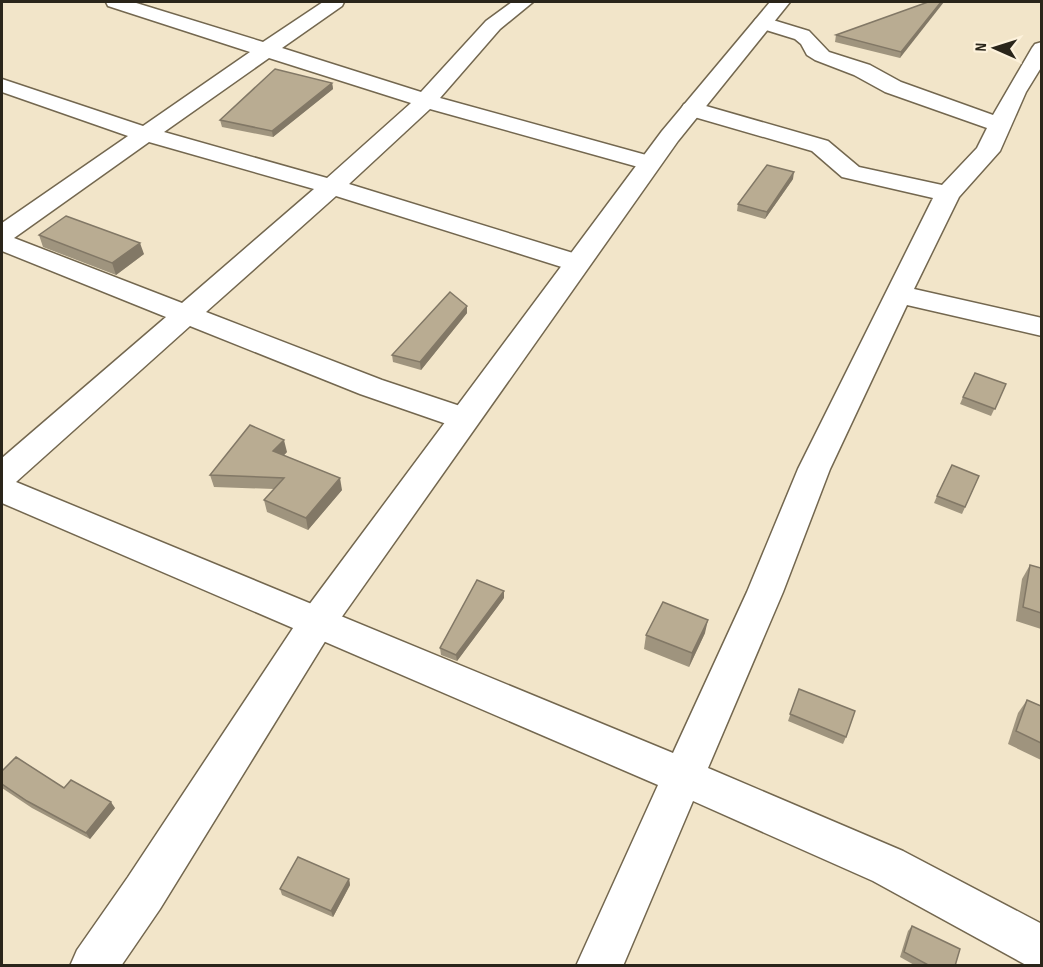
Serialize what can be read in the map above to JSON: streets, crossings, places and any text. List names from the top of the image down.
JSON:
{
  "north": "left"
}
